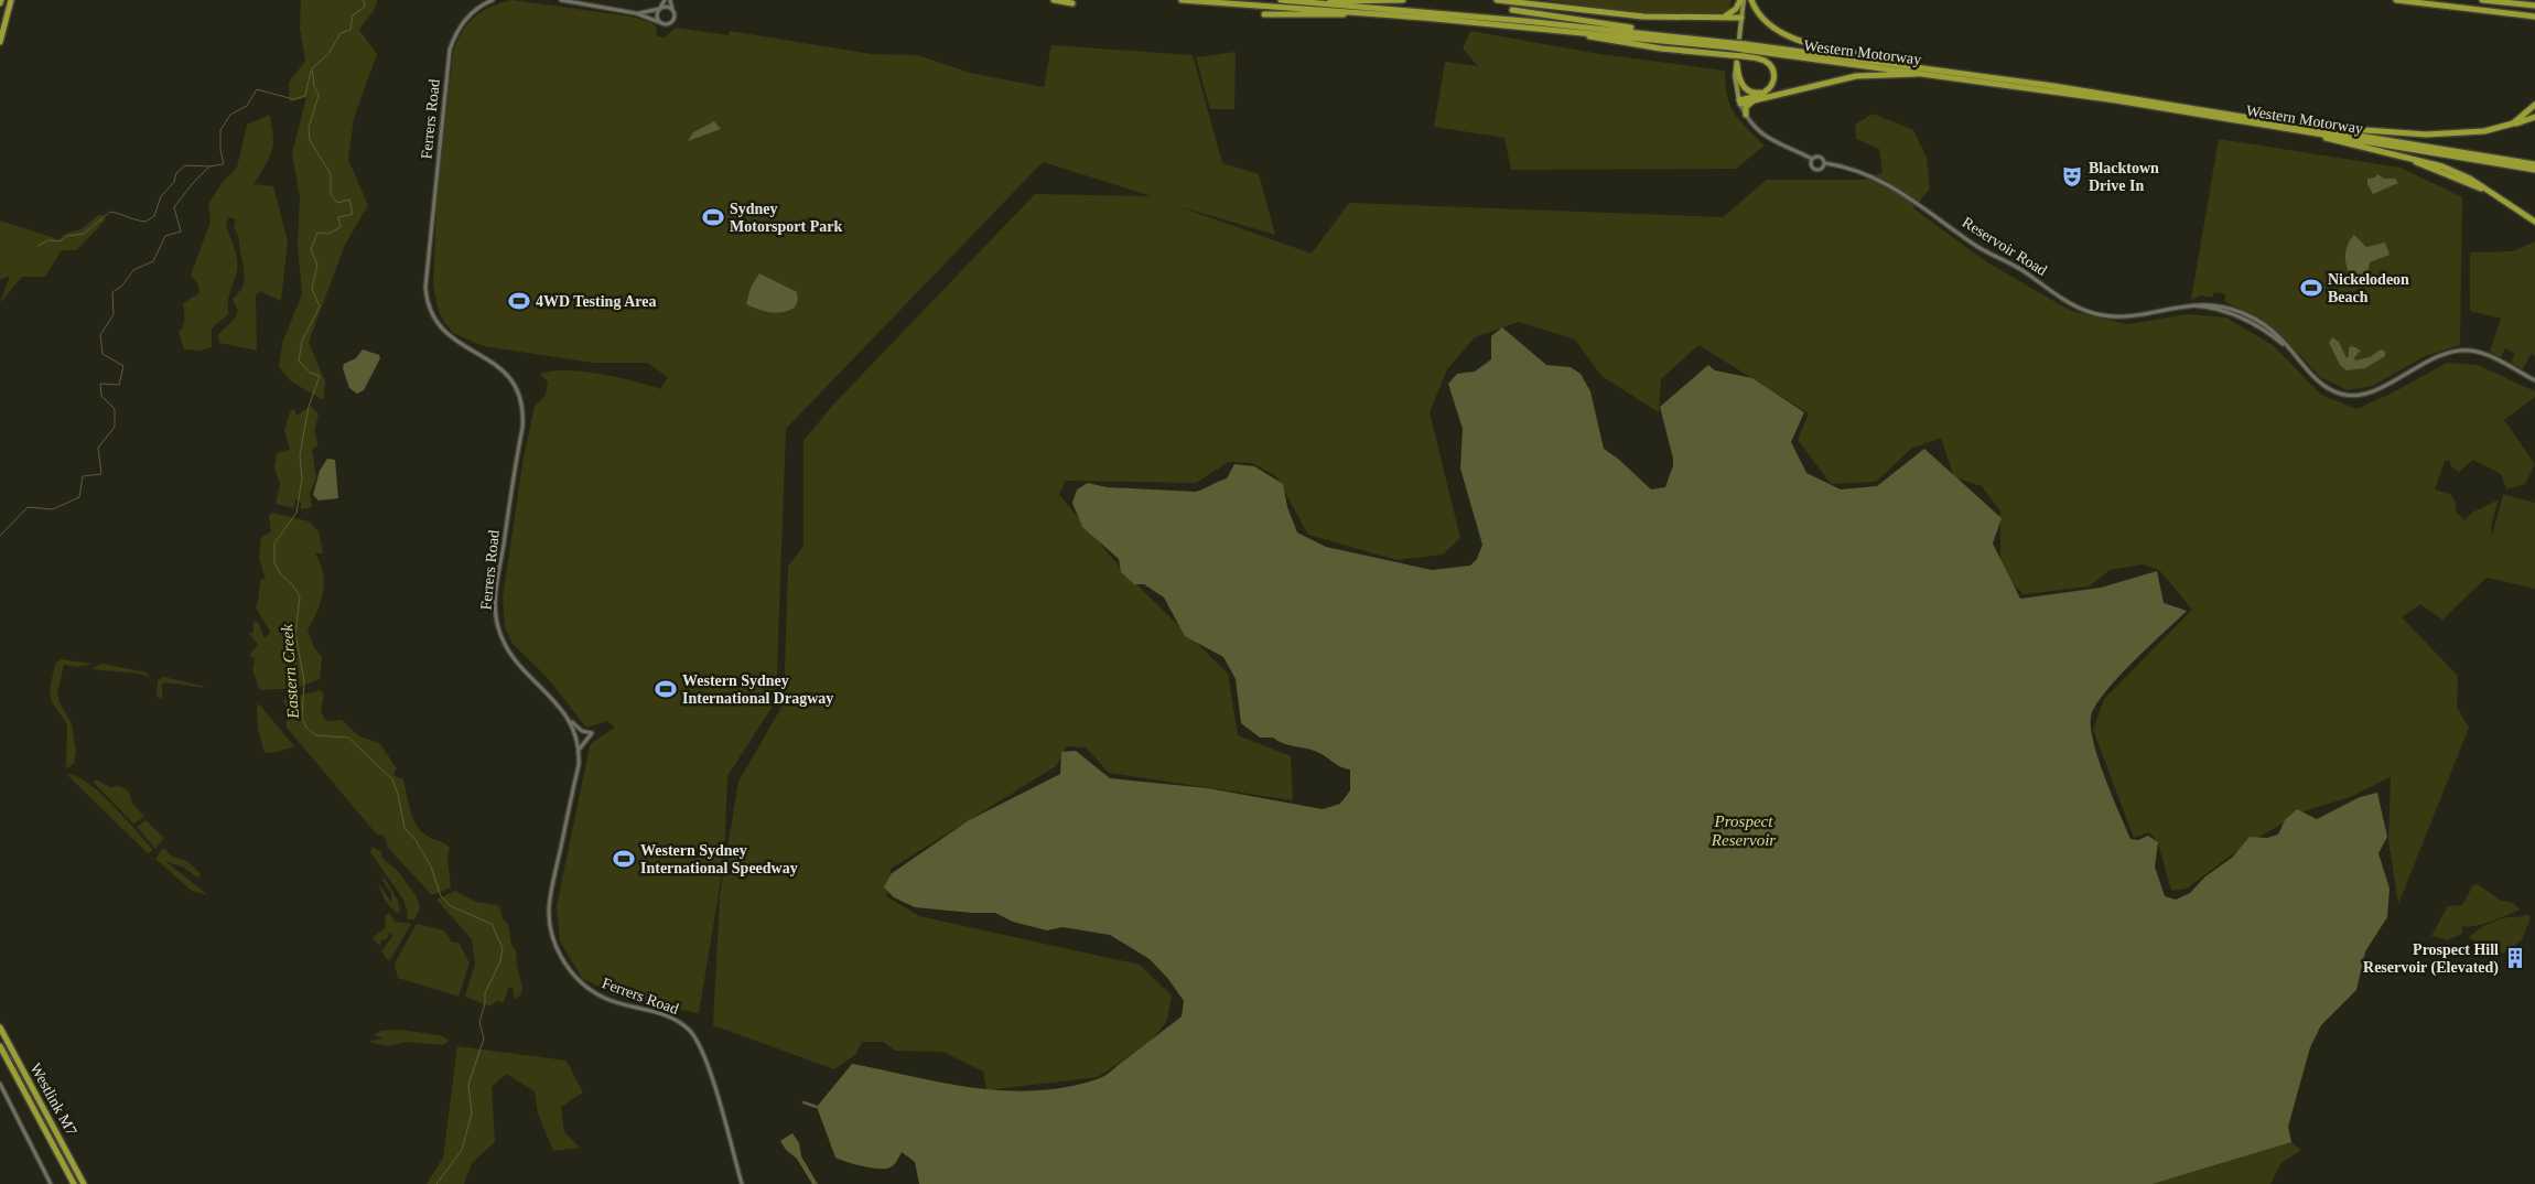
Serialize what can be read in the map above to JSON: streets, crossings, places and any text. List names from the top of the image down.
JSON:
{
  "streets": {
    "highway": ["Western Motorway", "Westlink M7"],
    "street": ["Ferrers Road", "Reservoir Road"]
  },
  "water": ["Eastern Creek", "Prospect Reservoir"],
  "places": {
    "theatre": ["Blacktown Drive In"],
    "sports": [
      "Sydney Motorsport Park",
      "Nickelodeon Beach",
      "4WD Testing Area",
      "Western Sydney International Dragway",
      "Western Sydney International Speedway"
    ],
    "building": ["Prospect Hill Reservoir (Elevated)"]
  }
}
